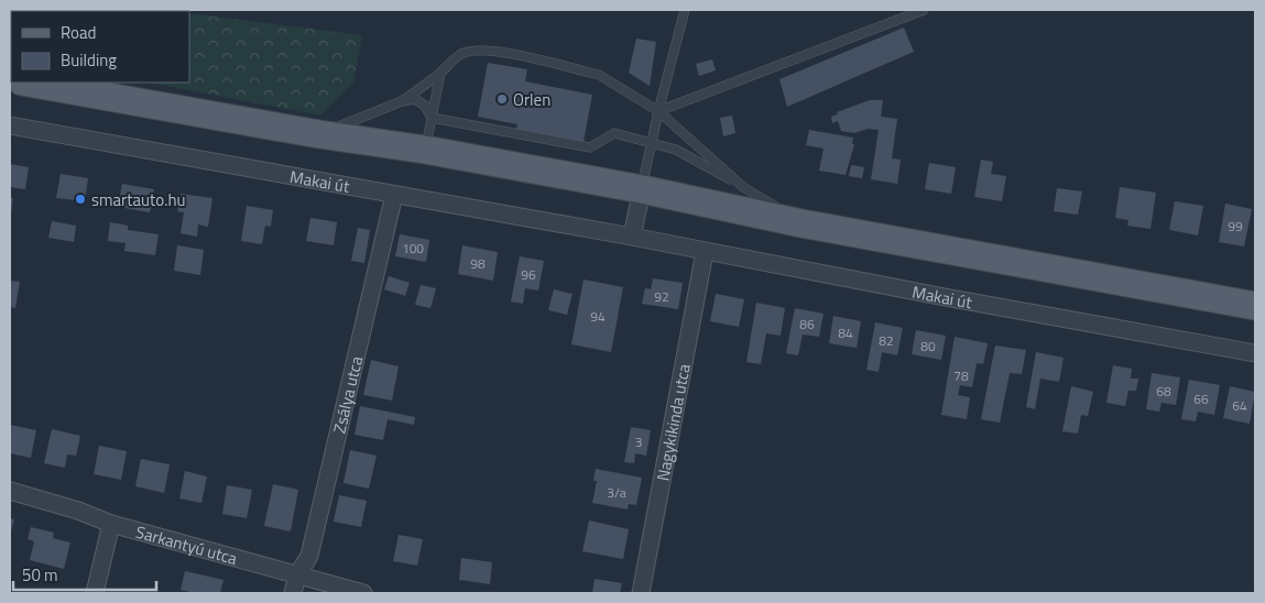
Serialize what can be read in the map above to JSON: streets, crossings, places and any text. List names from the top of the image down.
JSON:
{
  "streets": {
    "street": [
      "Makai út",
      "Zsálya utca",
      "Nagykikinda utca",
      "Sarkantyú utca"
    ]
  },
  "crossings": [
    ["Makai út", "Zsálya utca"],
    ["Makai út", "Nagykikinda utca"],
    ["Zsálya utca", "Sarkantyú utca"]
  ],
  "places": ["Orlen", "smartauto.hu"],
  "house_numbers": [
    "99",
    "100",
    "98",
    "96",
    "92",
    "94",
    "86",
    "84",
    "82",
    "80",
    "78",
    "68",
    "66",
    "64",
    "3",
    "3/a"
  ],
  "legend": ["Road", "Building"],
  "scale_bar": "50 m"
}
